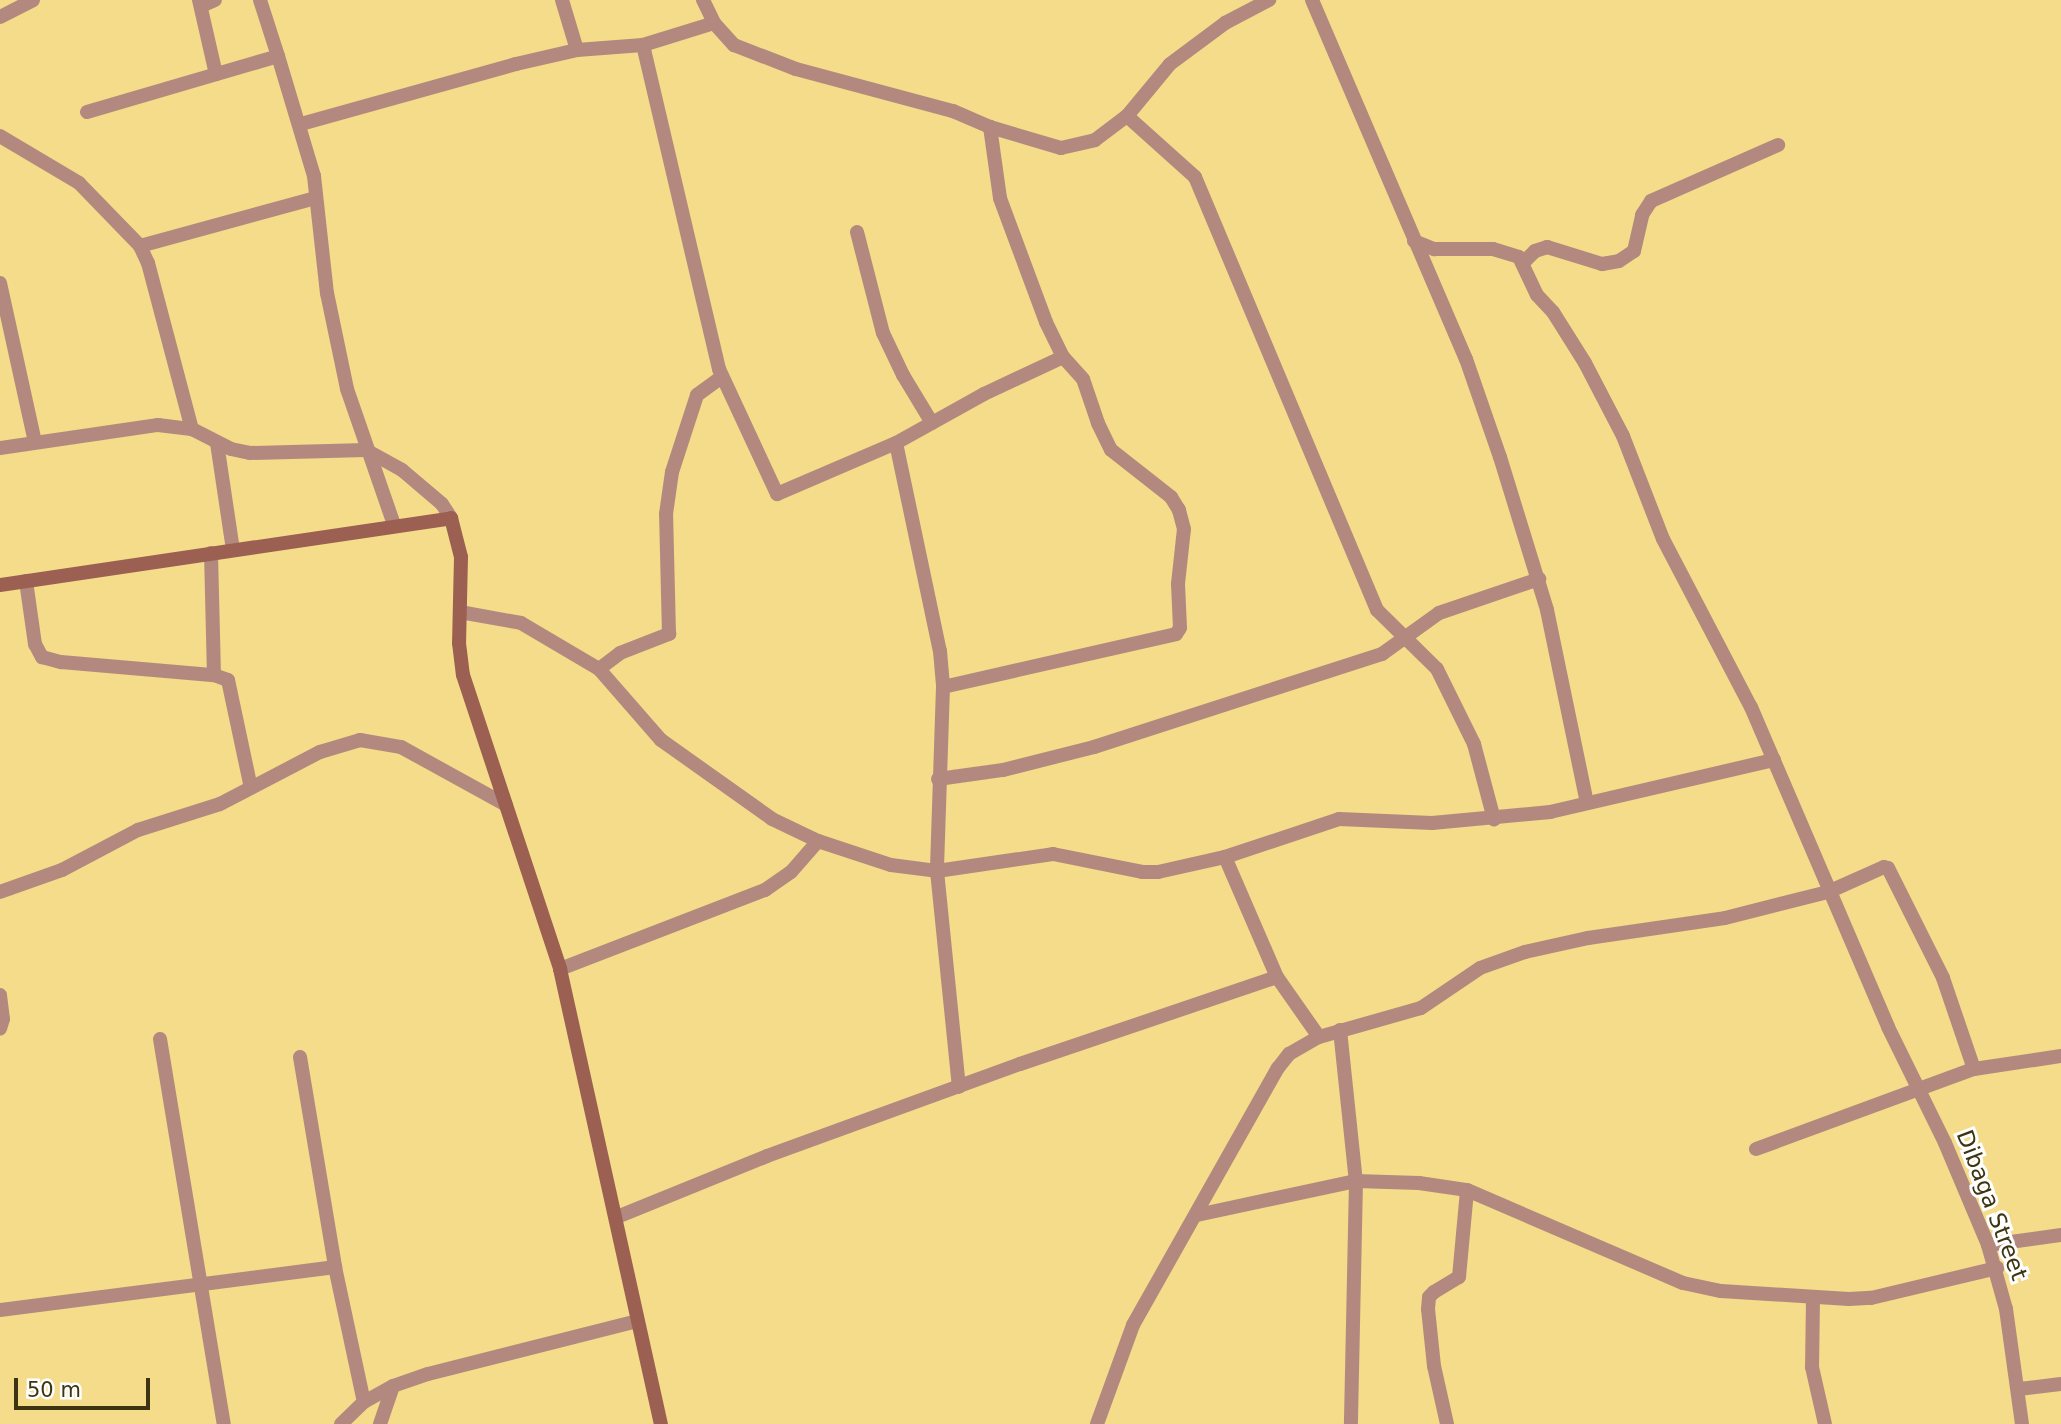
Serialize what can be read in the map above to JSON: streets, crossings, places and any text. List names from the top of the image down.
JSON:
{
  "streets": {
    "street": ["Dibaga Street"]
  },
  "scale_bar": "50 m"
}
